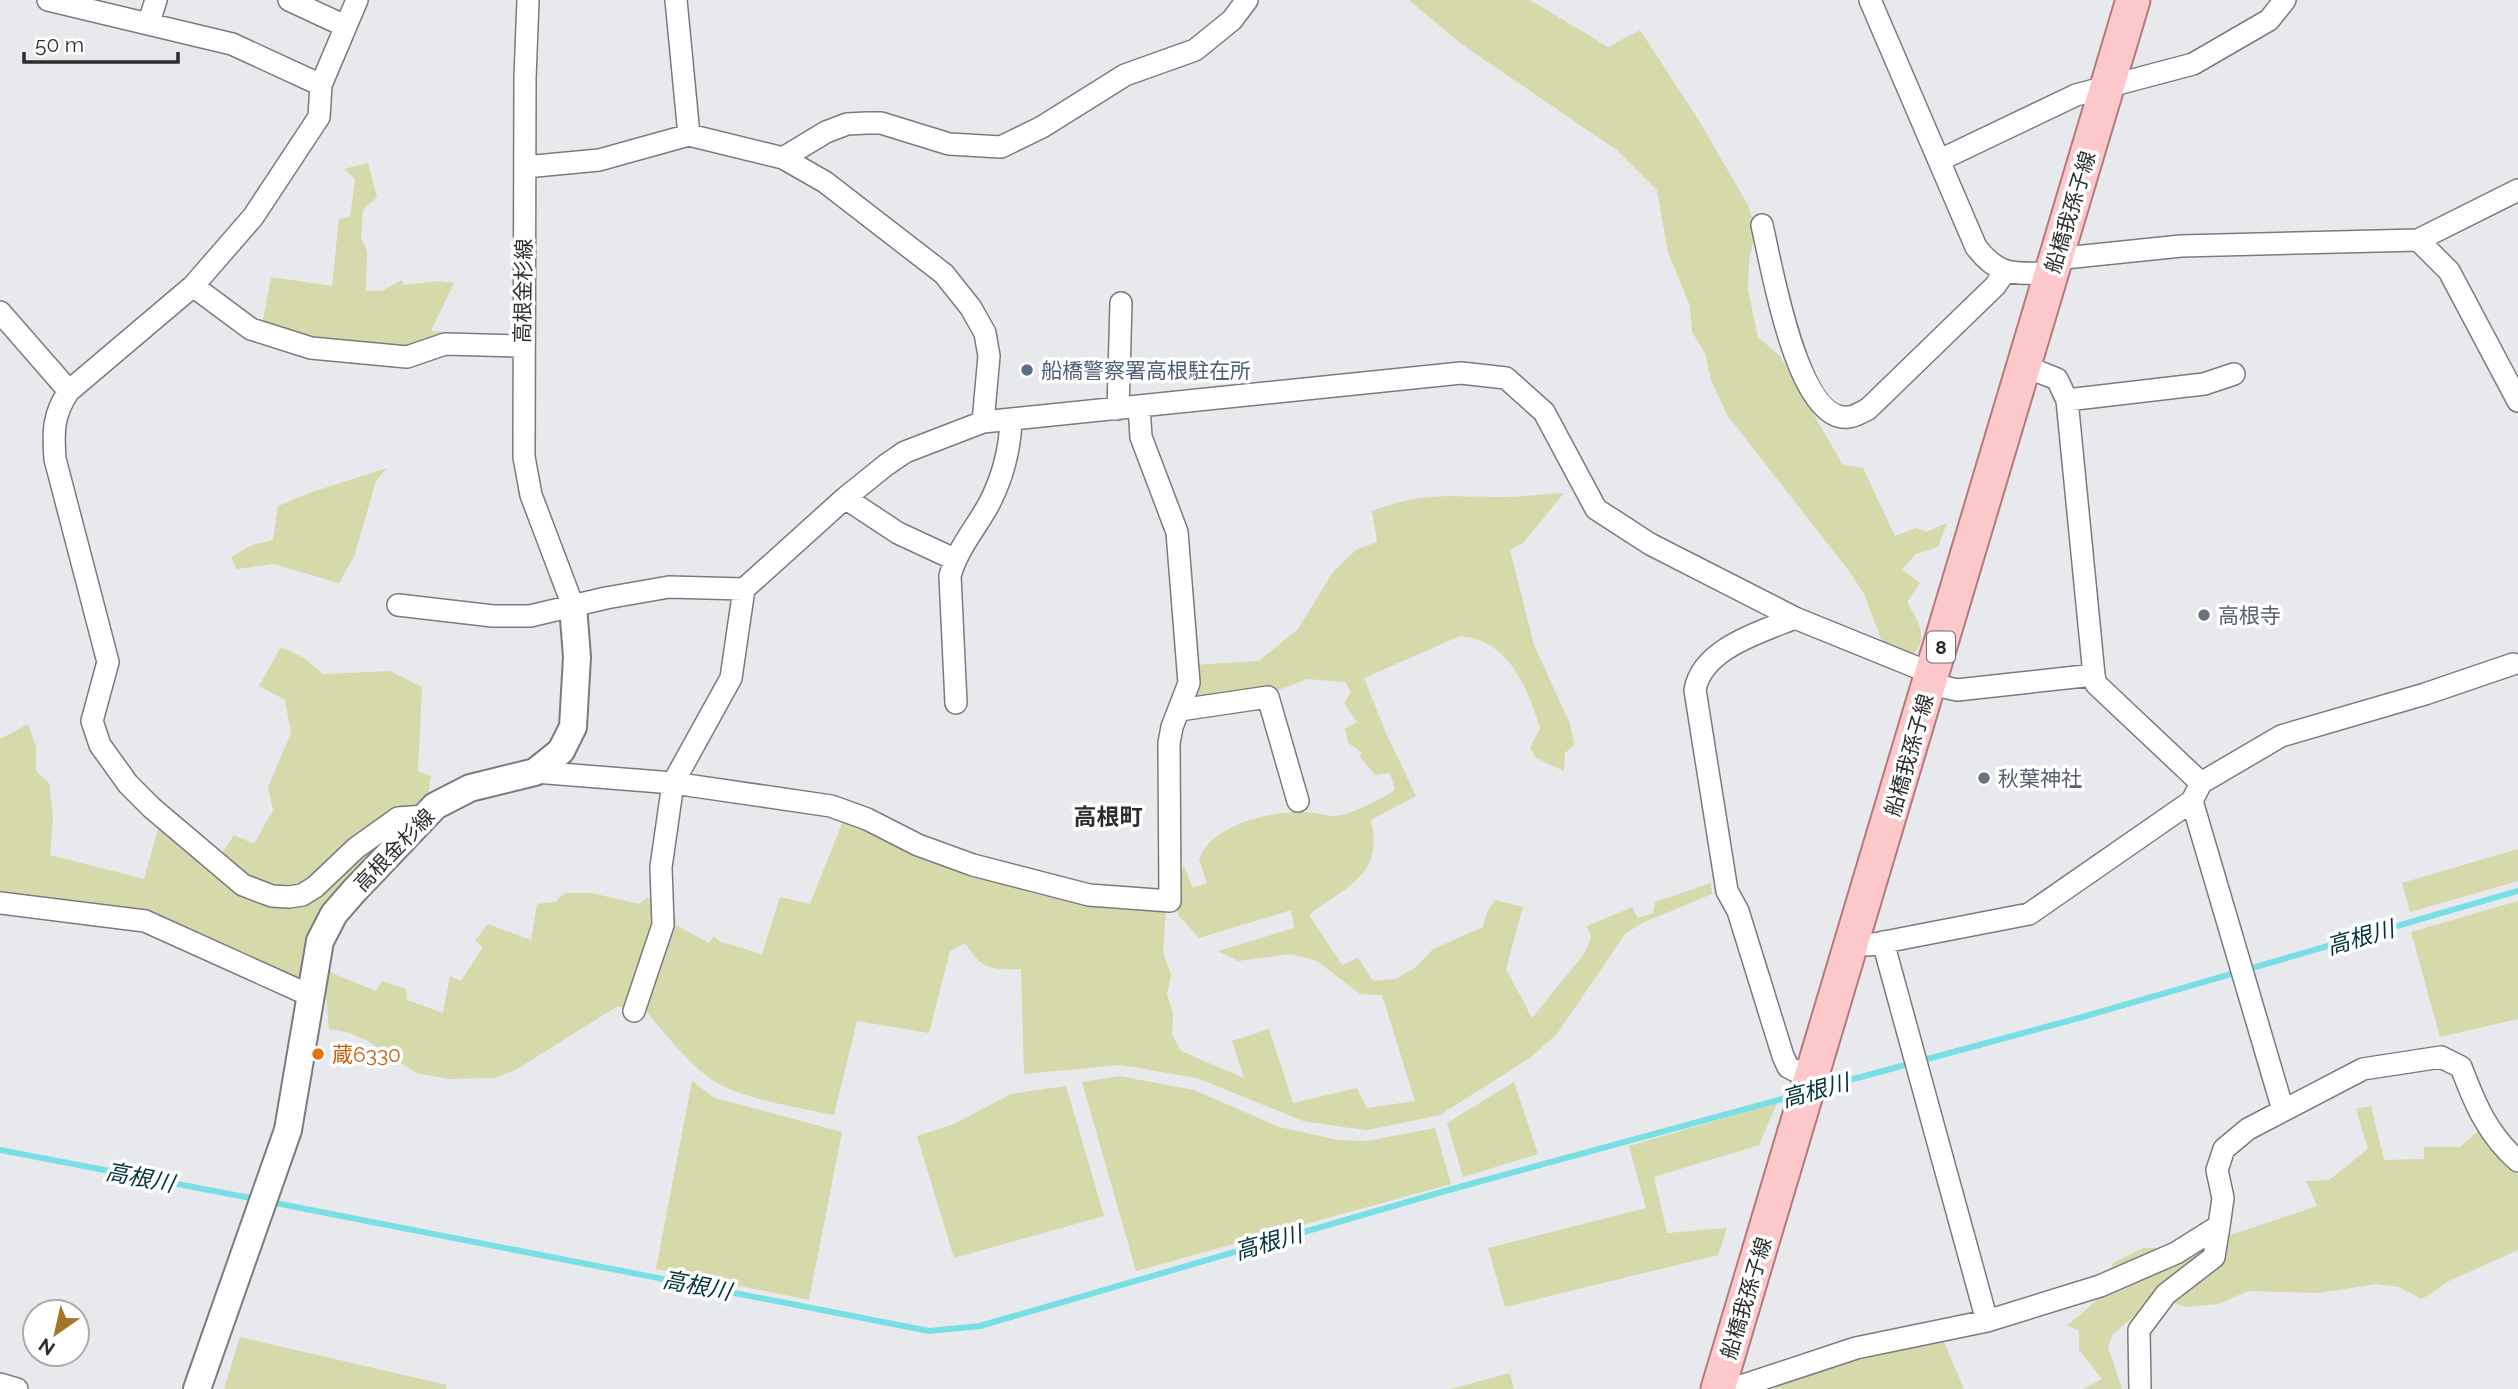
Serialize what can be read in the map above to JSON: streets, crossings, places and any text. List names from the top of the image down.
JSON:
{
  "streets": {
    "main road": ["船橋我孫子線", "8"],
    "street": ["高根金杉線"]
  },
  "districts": ["高根町"],
  "water": ["高根川"],
  "places": [
    "船橋警察署高根駐在所",
    "高根寺",
    "秋葉神社",
    "蔵6330"
  ],
  "scale_bar": "50 m",
  "north": "bottom left"
}
